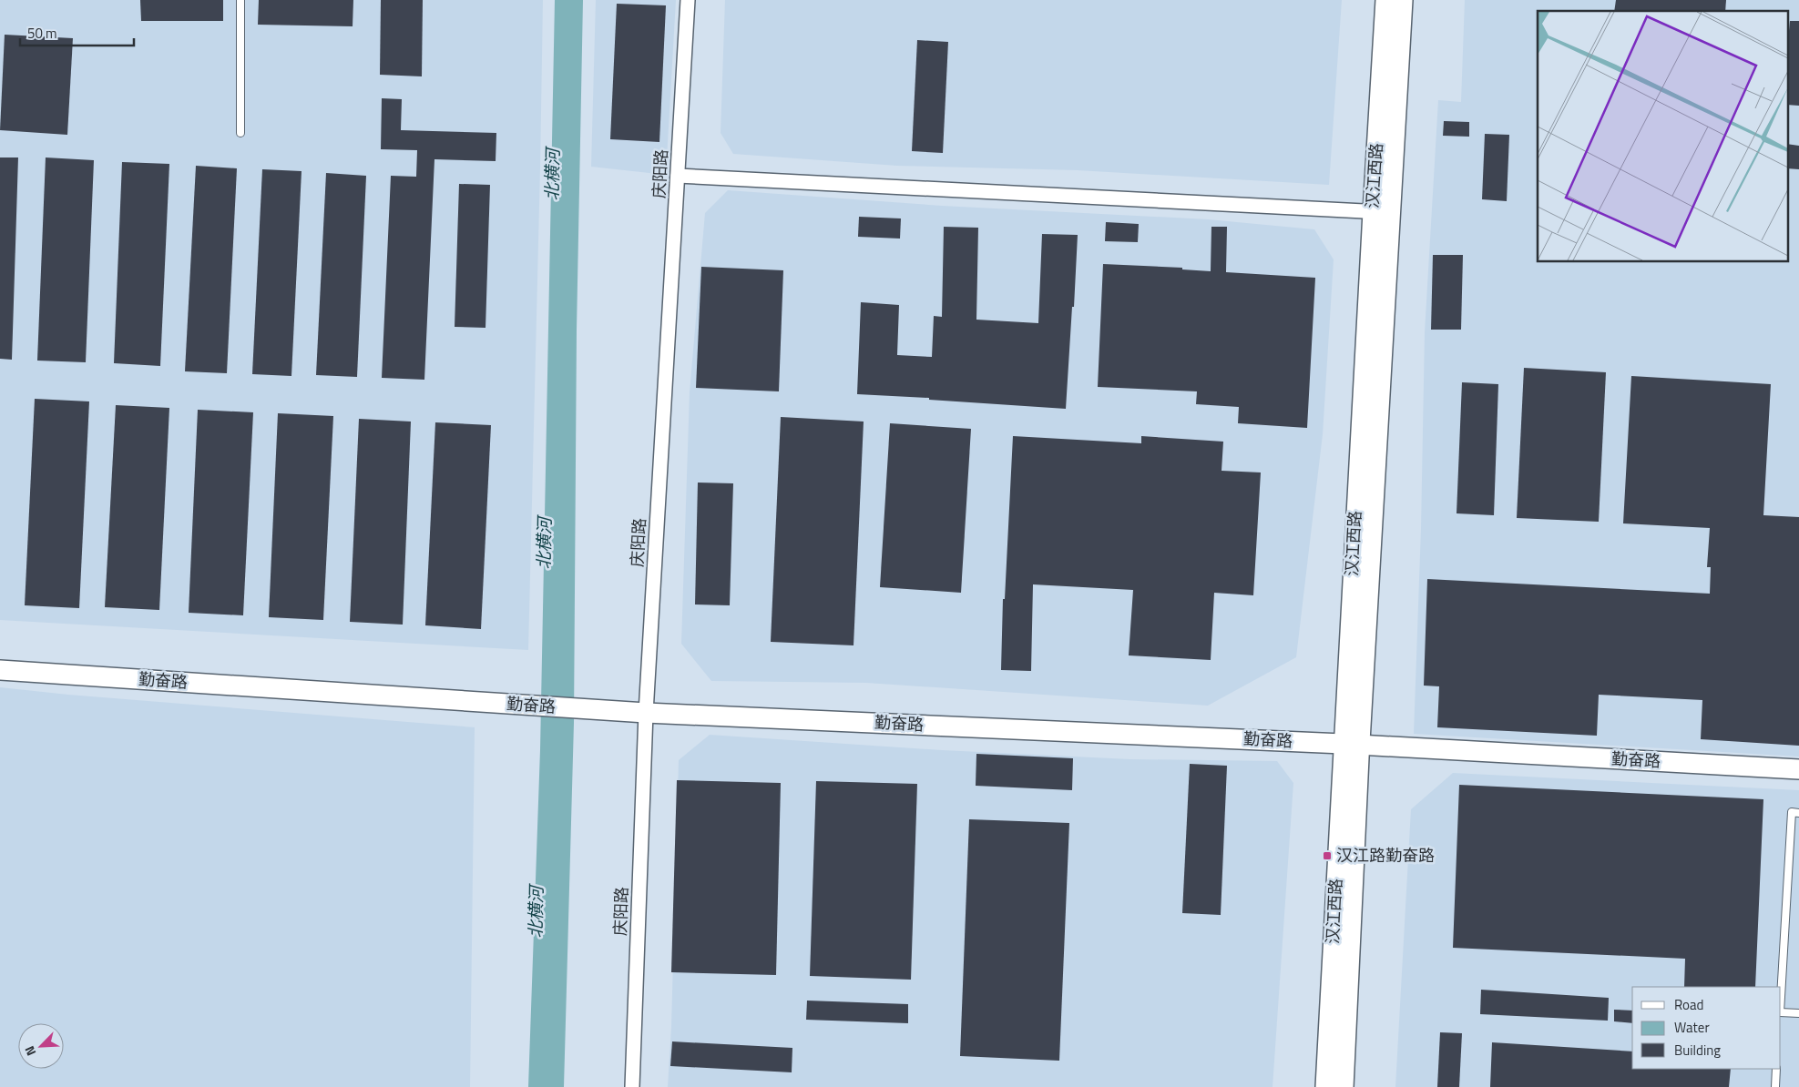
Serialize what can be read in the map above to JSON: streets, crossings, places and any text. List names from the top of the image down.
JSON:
{
  "streets": {
    "street": ["庆阳路", "汉江西路", "勤奋路"]
  },
  "crossings": [
    ["庆阳路", "勤奋路"],
    ["汉江西路", "勤奋路"]
  ],
  "water": ["北横河"],
  "places": {
    "transit": ["汉江路勤奋路"]
  },
  "legend": ["Road", "Water", "Building"],
  "scale_bar": "50 m",
  "north": "bottom left"
}
